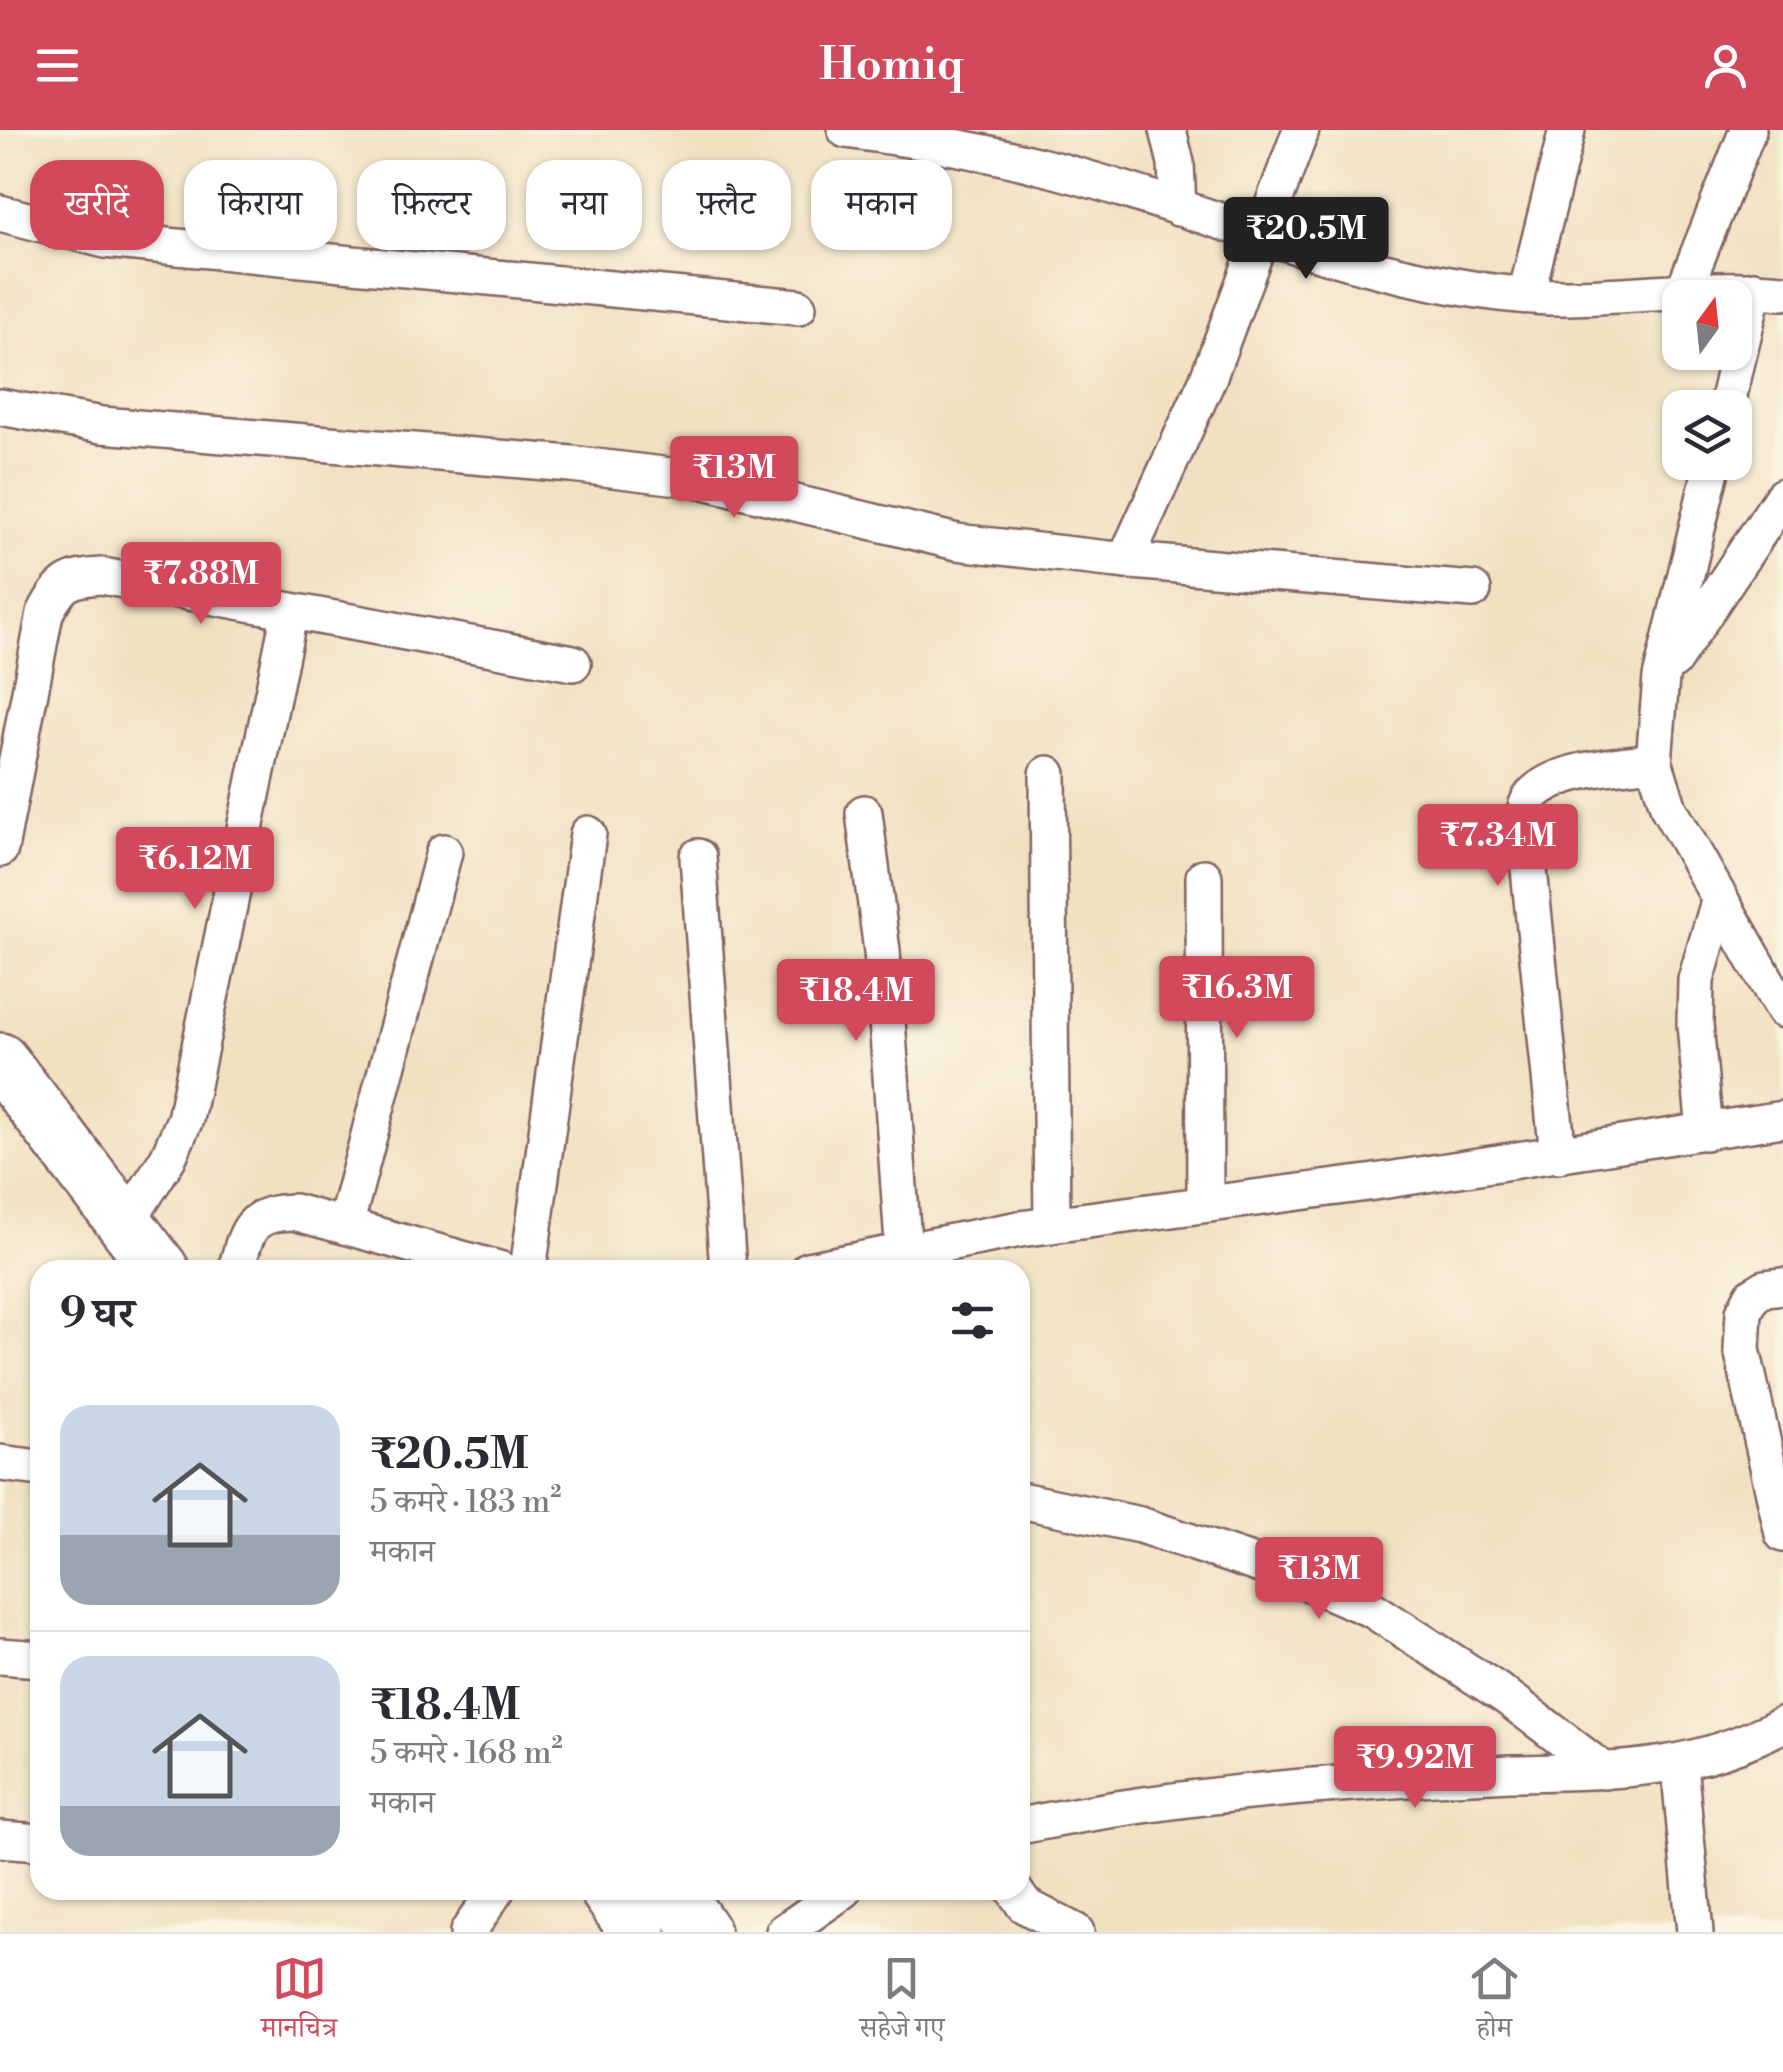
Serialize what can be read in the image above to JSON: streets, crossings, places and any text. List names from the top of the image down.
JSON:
{
  "north": "top",
  "page": {
    "header": "Homiq",
    "chip": [
      "खरीदें",
      "किराया",
      "फ़िल्टर",
      "नया",
      "फ़्लैट",
      "मकान"
    ],
    "price": [
      "₹20.5M",
      "₹13M",
      "₹7.88M",
      "₹7.34M",
      "₹6.12M",
      "₹16.3M",
      "₹18.4M",
      "₹13M",
      "₹9.92M"
    ],
    "heading": "9 घर",
    "list": [
      {
        "name": "₹20.5M",
        "note": "5 कमरे · 183 m² · मकान"
      },
      {
        "name": "₹18.4M",
        "note": "5 कमरे · 168 m² · मकान"
      }
    ],
    "tabs": ["मानचित्र", "सहेजे गए", "होम"]
  }
}
